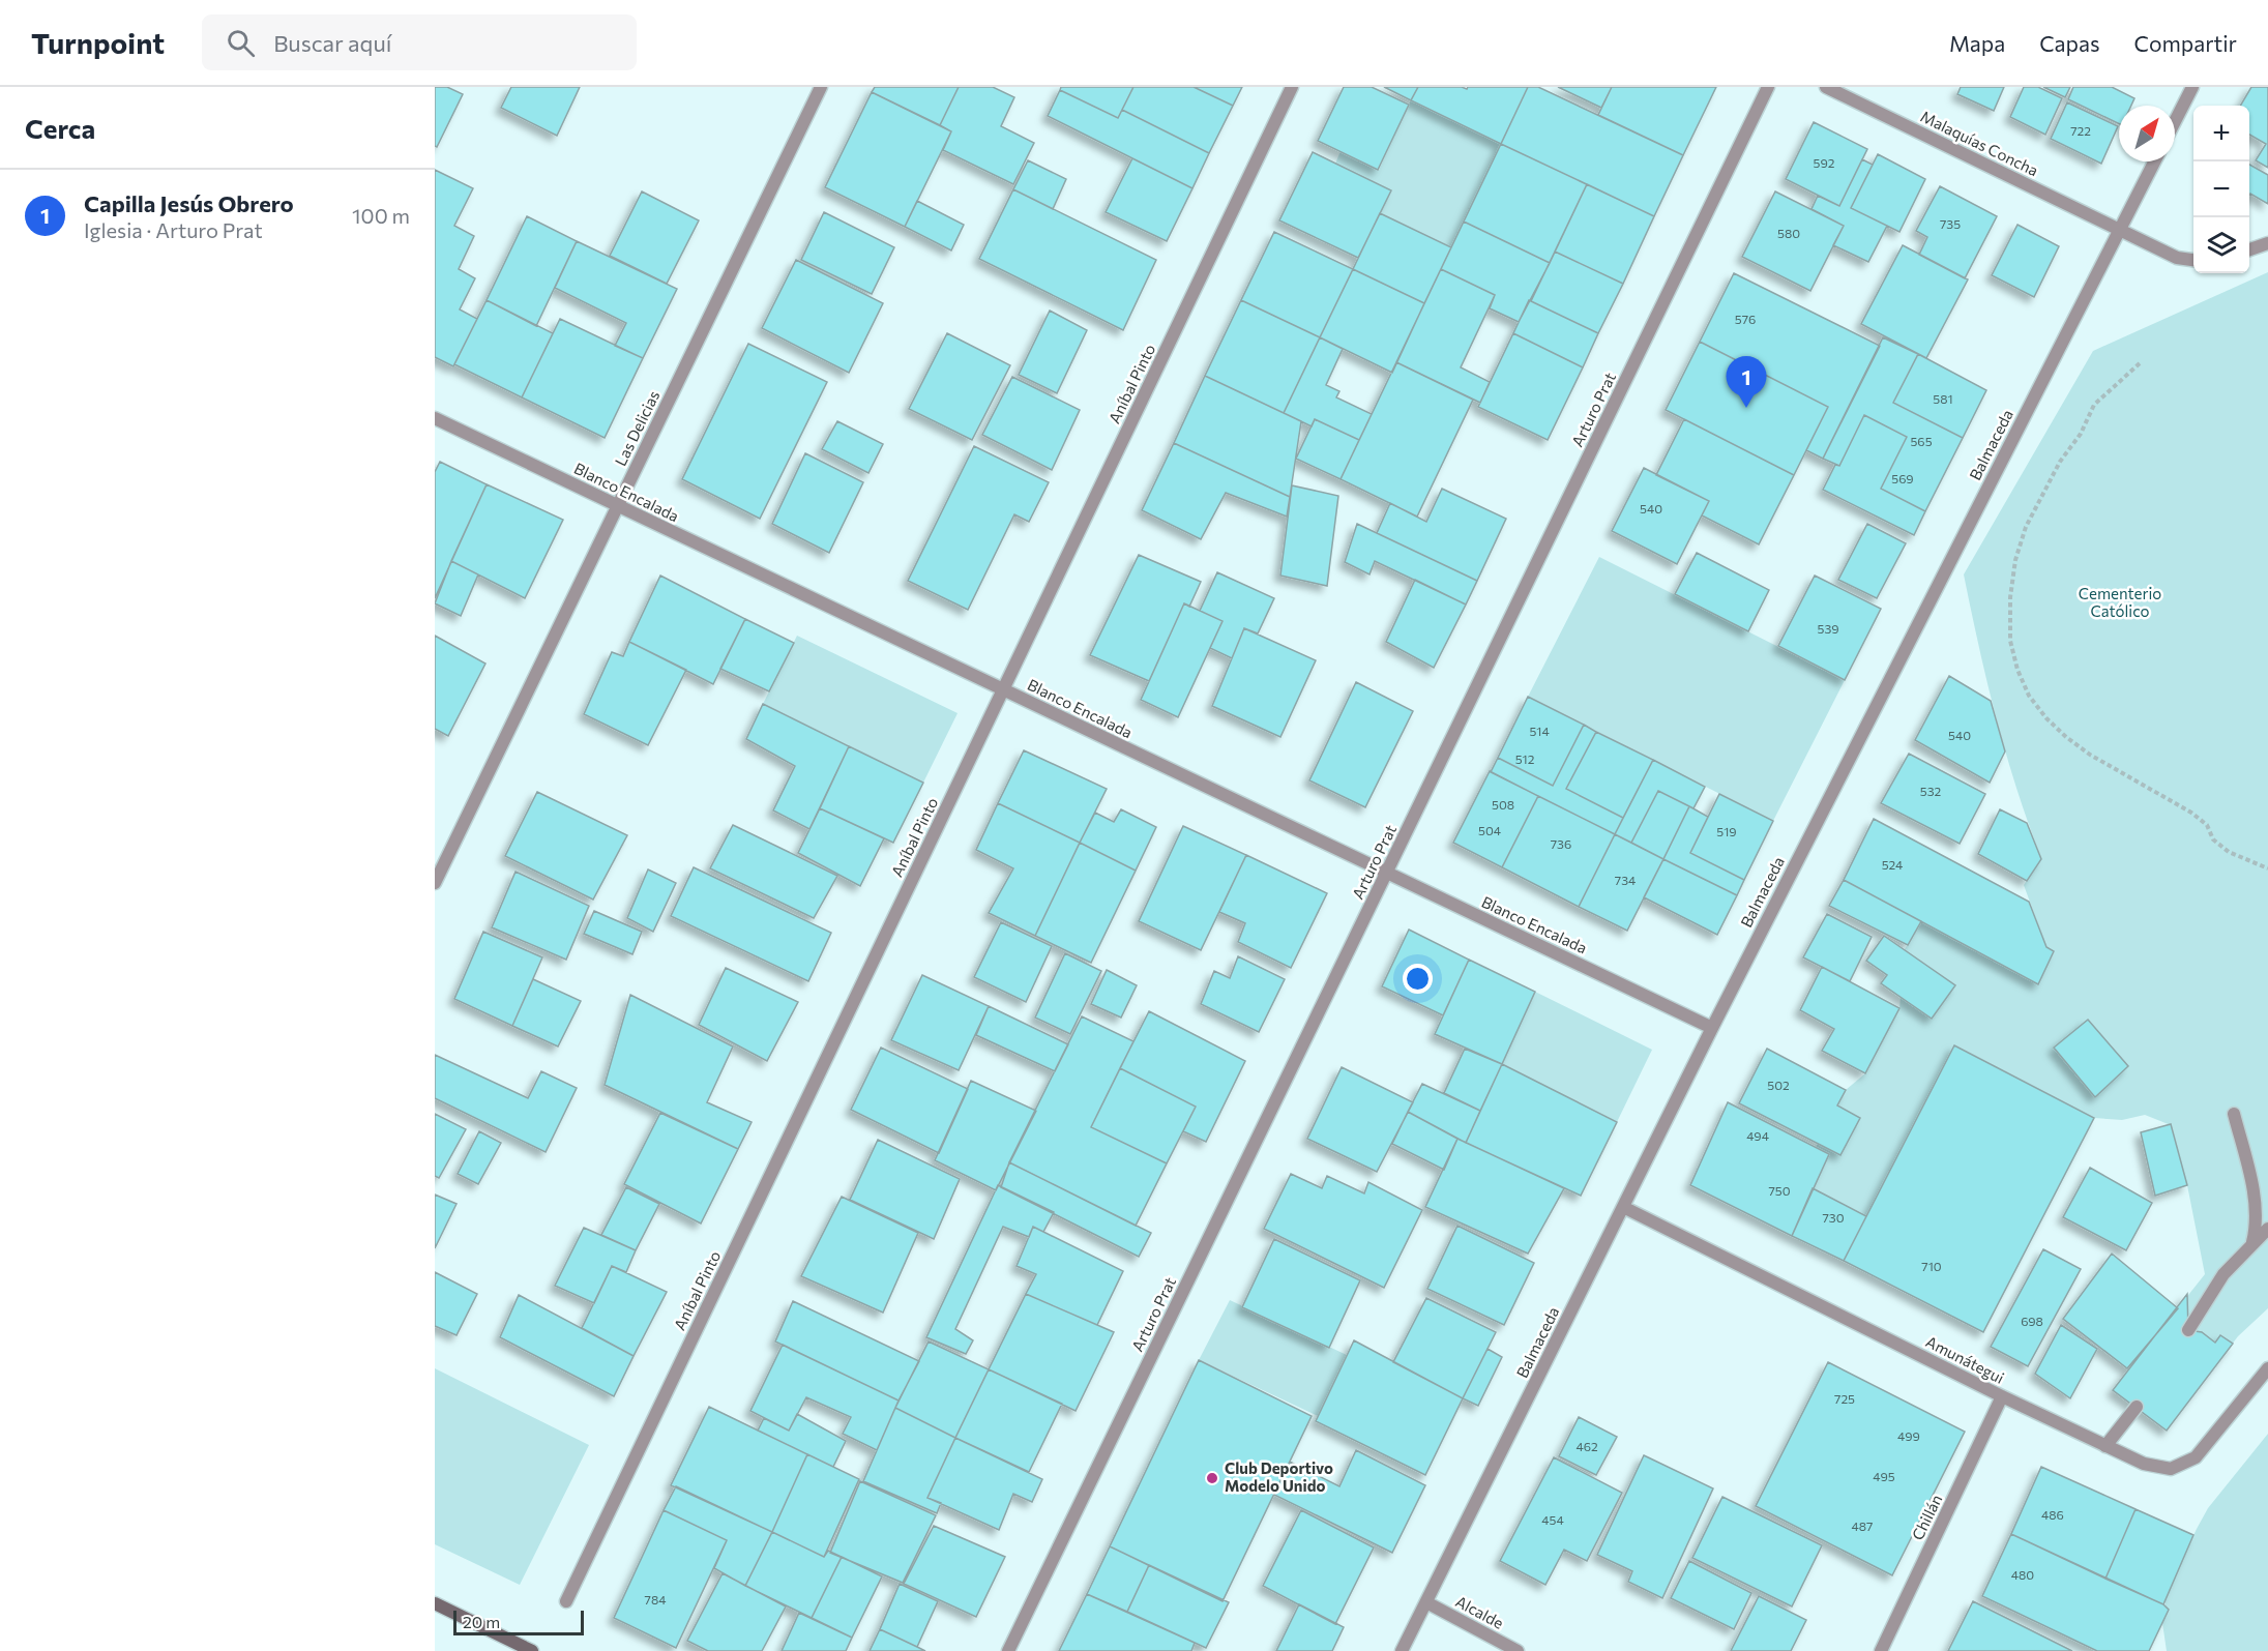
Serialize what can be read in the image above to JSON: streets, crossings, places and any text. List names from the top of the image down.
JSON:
{
  "streets": {
    "street": [
      "Malaquías Concha",
      "Aníbal Pinto",
      "Arturo Prat",
      "Las Delicias",
      "Balmaceda",
      "Blanco Encalada",
      "Amunátegui",
      "Chillán",
      "Alcalde"
    ]
  },
  "crossings": [
    ["Malaquías Concha", "Balmaceda"],
    ["Aníbal Pinto", "Blanco Encalada"],
    ["Arturo Prat", "Blanco Encalada"],
    ["Las Delicias", "Blanco Encalada"],
    ["Balmaceda", "Blanco Encalada"],
    ["Balmaceda", "Amunátegui"],
    ["Balmaceda", "Alcalde"],
    ["Amunátegui", "Chillán"]
  ],
  "parks": ["Cementerio Católico"],
  "places": ["Club Deportivo Modelo Unido"],
  "house_numbers": [
    "722",
    "592",
    "735",
    "580",
    "576",
    "581",
    "565",
    "569",
    "540",
    "539",
    "514",
    "540",
    "512",
    "532",
    "508",
    "504",
    "519",
    "736",
    "524",
    "734",
    "502",
    "494",
    "750",
    "730",
    "710",
    "698",
    "725",
    "499",
    "462",
    "495",
    "486",
    "454",
    "487",
    "480",
    "784"
  ],
  "scale_bar": "20 m",
  "north": "top right",
  "page": {
    "header": "Turnpoint",
    "search": "Buscar aquí",
    "nav": ["Mapa", "Capas", "Compartir"],
    "heading": "Cerca",
    "map_buttons": ["+", "−"],
    "list": [
      {
        "mark": "1",
        "name": "Capilla Jesús Obrero",
        "note": "Iglesia · Arturo Prat",
        "value": "100 m"
      }
    ],
    "pins": "1",
    "scale": "20 m"
  }
}
